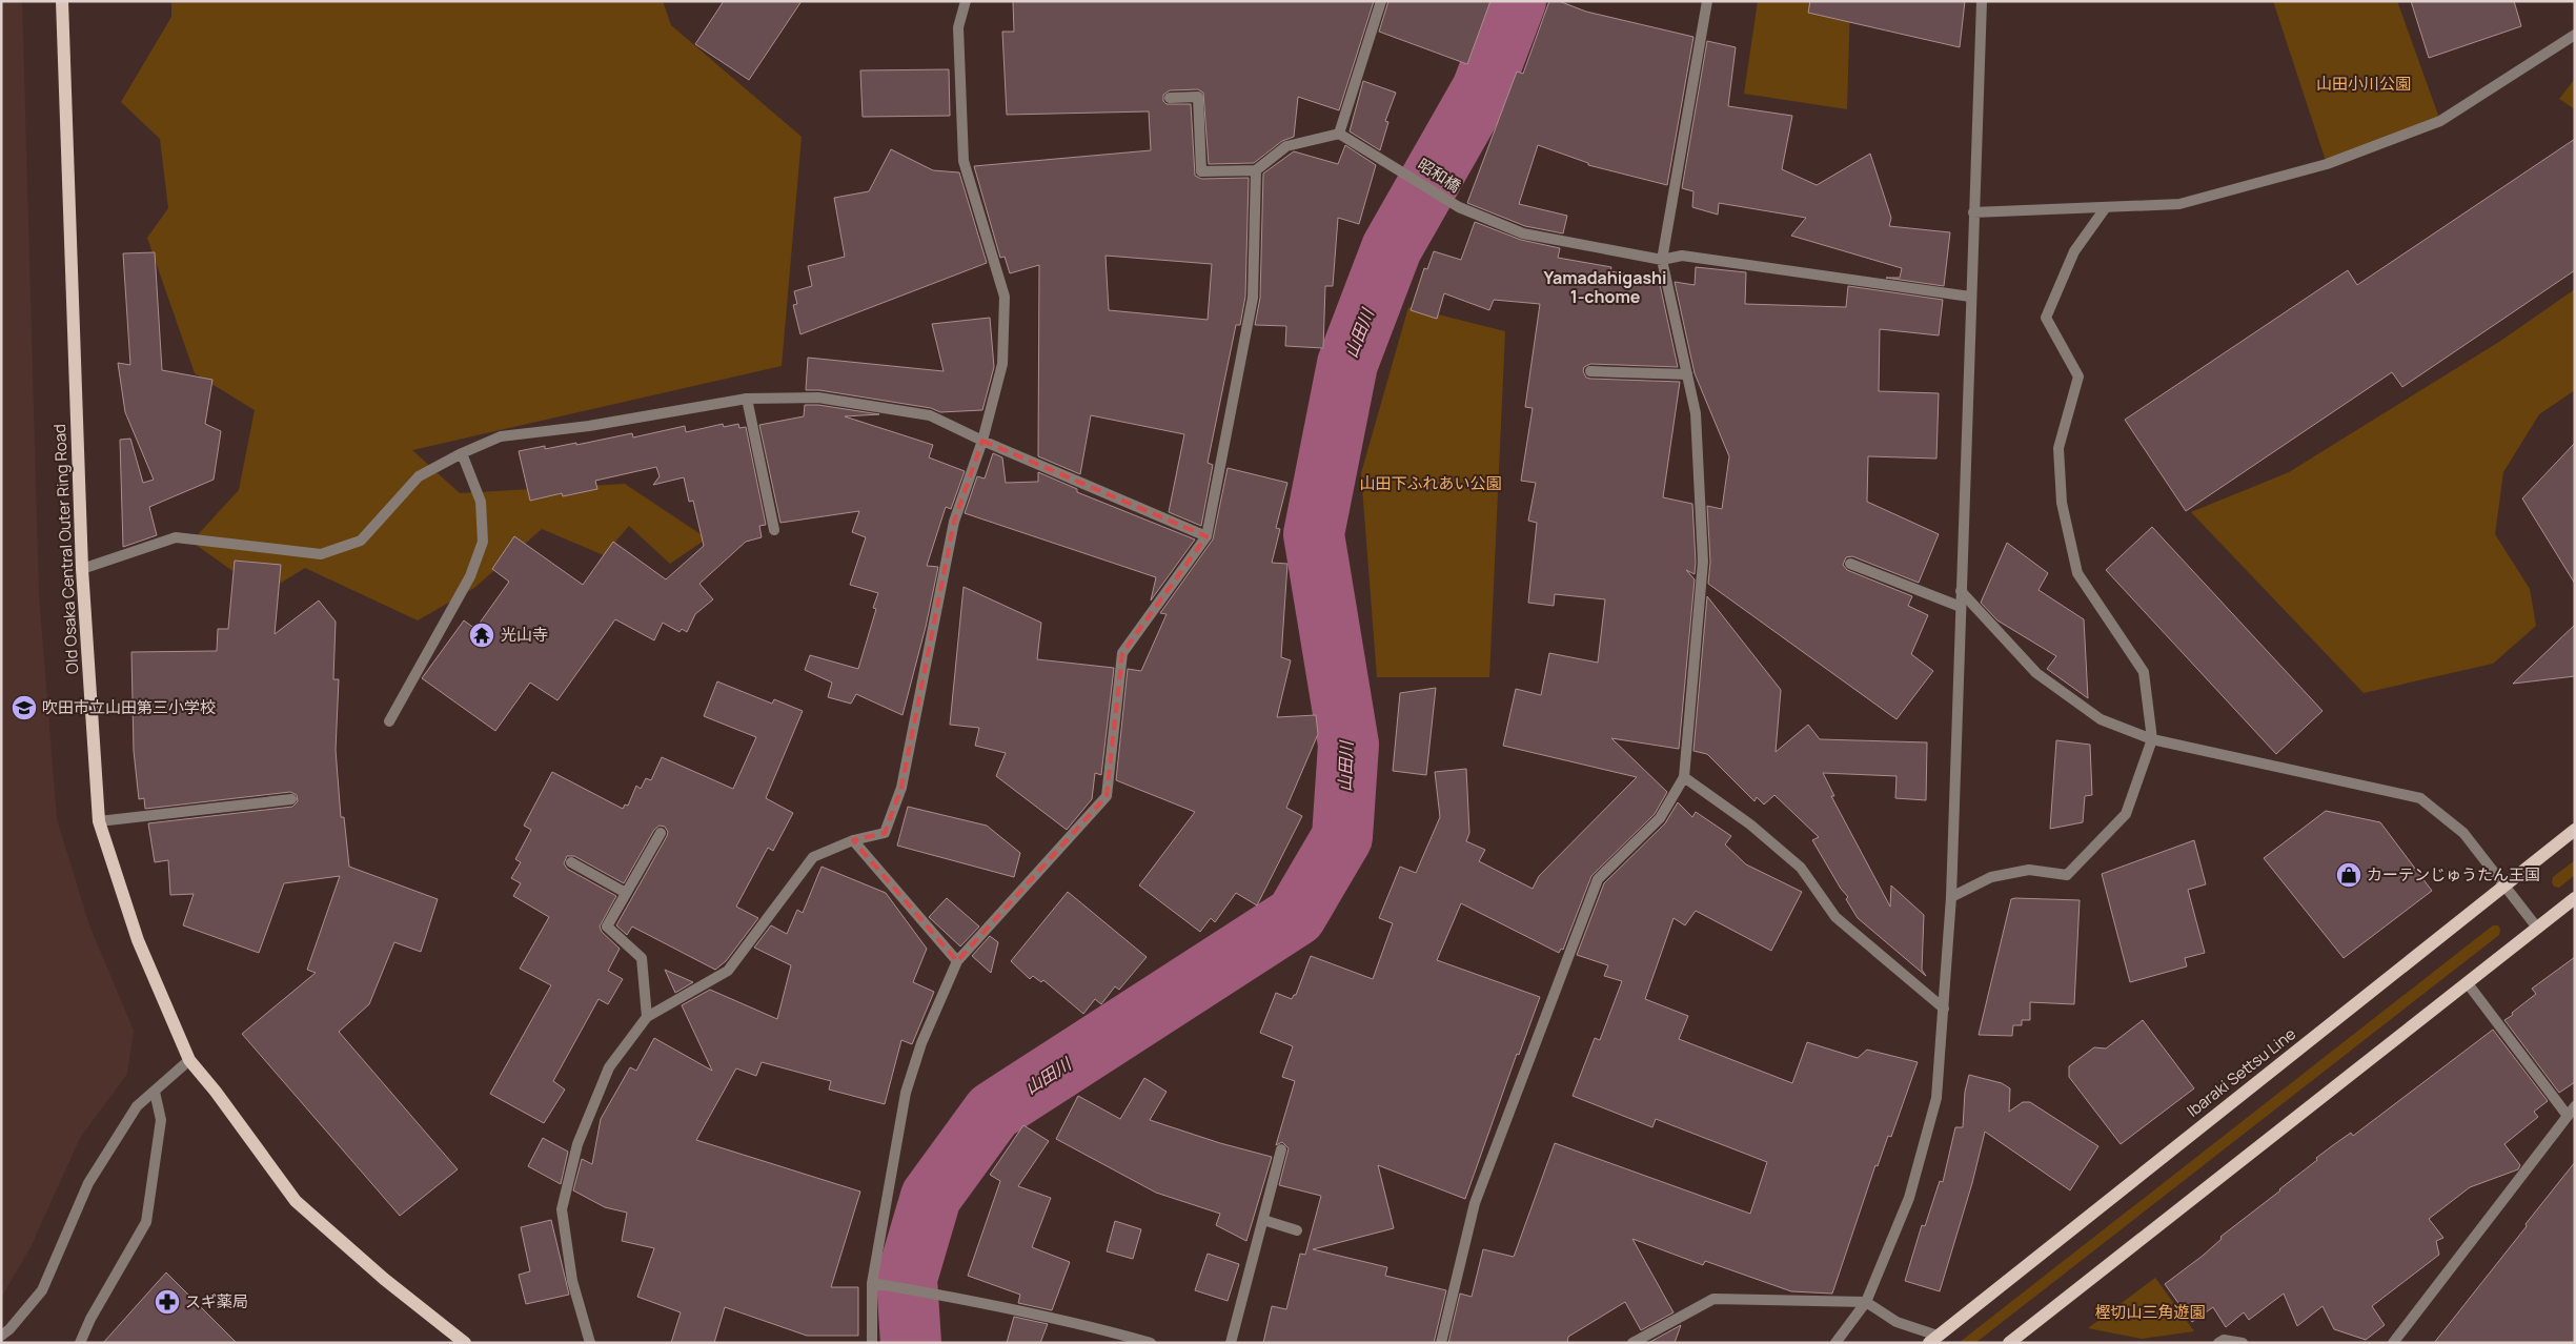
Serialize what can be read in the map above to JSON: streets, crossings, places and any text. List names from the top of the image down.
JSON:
{
  "streets": {
    "main road": ["Old Osaka Central Outer Ring Road", "Ibaraki Settsu Line"],
    "street": ["昭和橋"]
  },
  "districts": ["Yamadahigashi 1-chome"],
  "water": ["山田川"],
  "parks": ["山田小川公園", "山田下ふれあい公園", "樫切山三角遊園"],
  "places": {
    "temple": ["光山寺"],
    "school or university": ["吹田市立山田第三小学校"],
    "shop": ["カーテンじゅうたん王国"],
    "pharmacy": ["スギ薬局"]
  }
}
